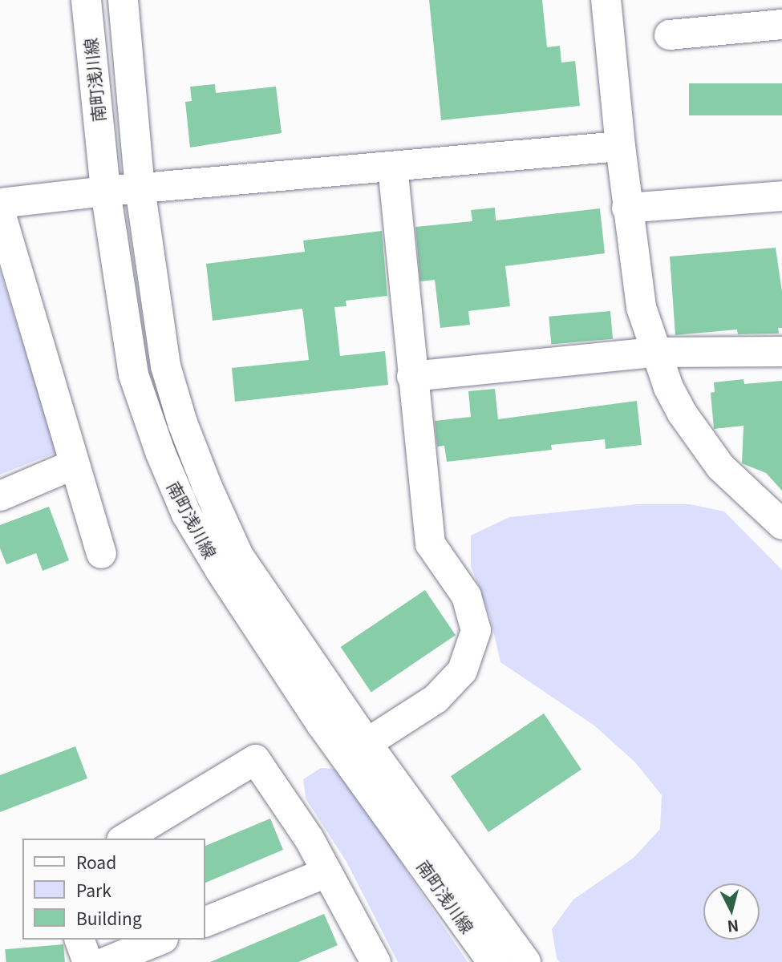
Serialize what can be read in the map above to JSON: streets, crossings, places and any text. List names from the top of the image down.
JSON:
{
  "streets": {
    "street": ["南町浅川線"]
  },
  "legend": ["Road", "Park", "Building"],
  "north": "bottom"
}
